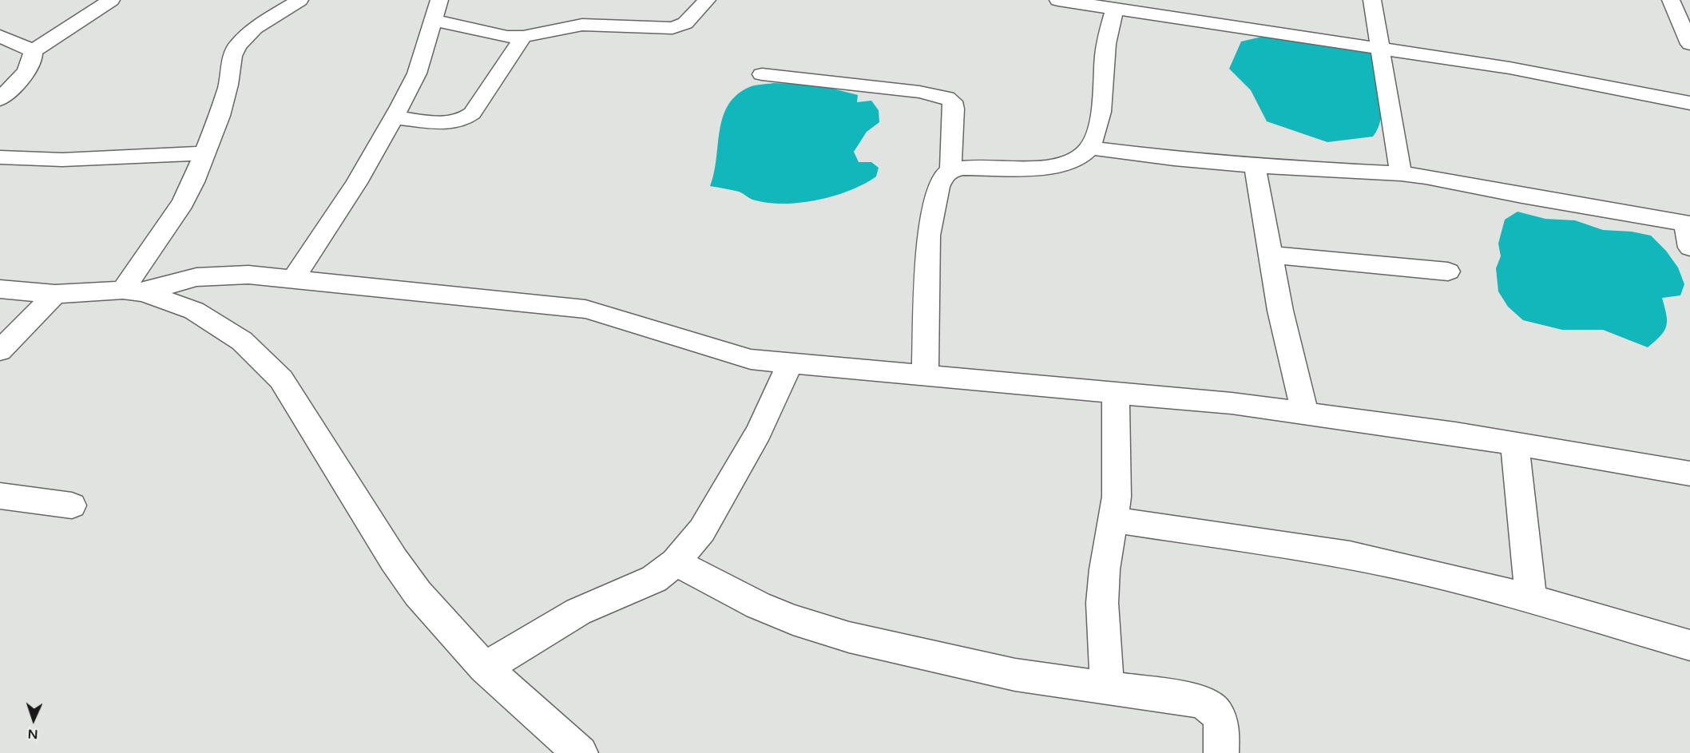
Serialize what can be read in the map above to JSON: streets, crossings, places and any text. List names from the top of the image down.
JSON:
{
  "north": "bottom"
}
